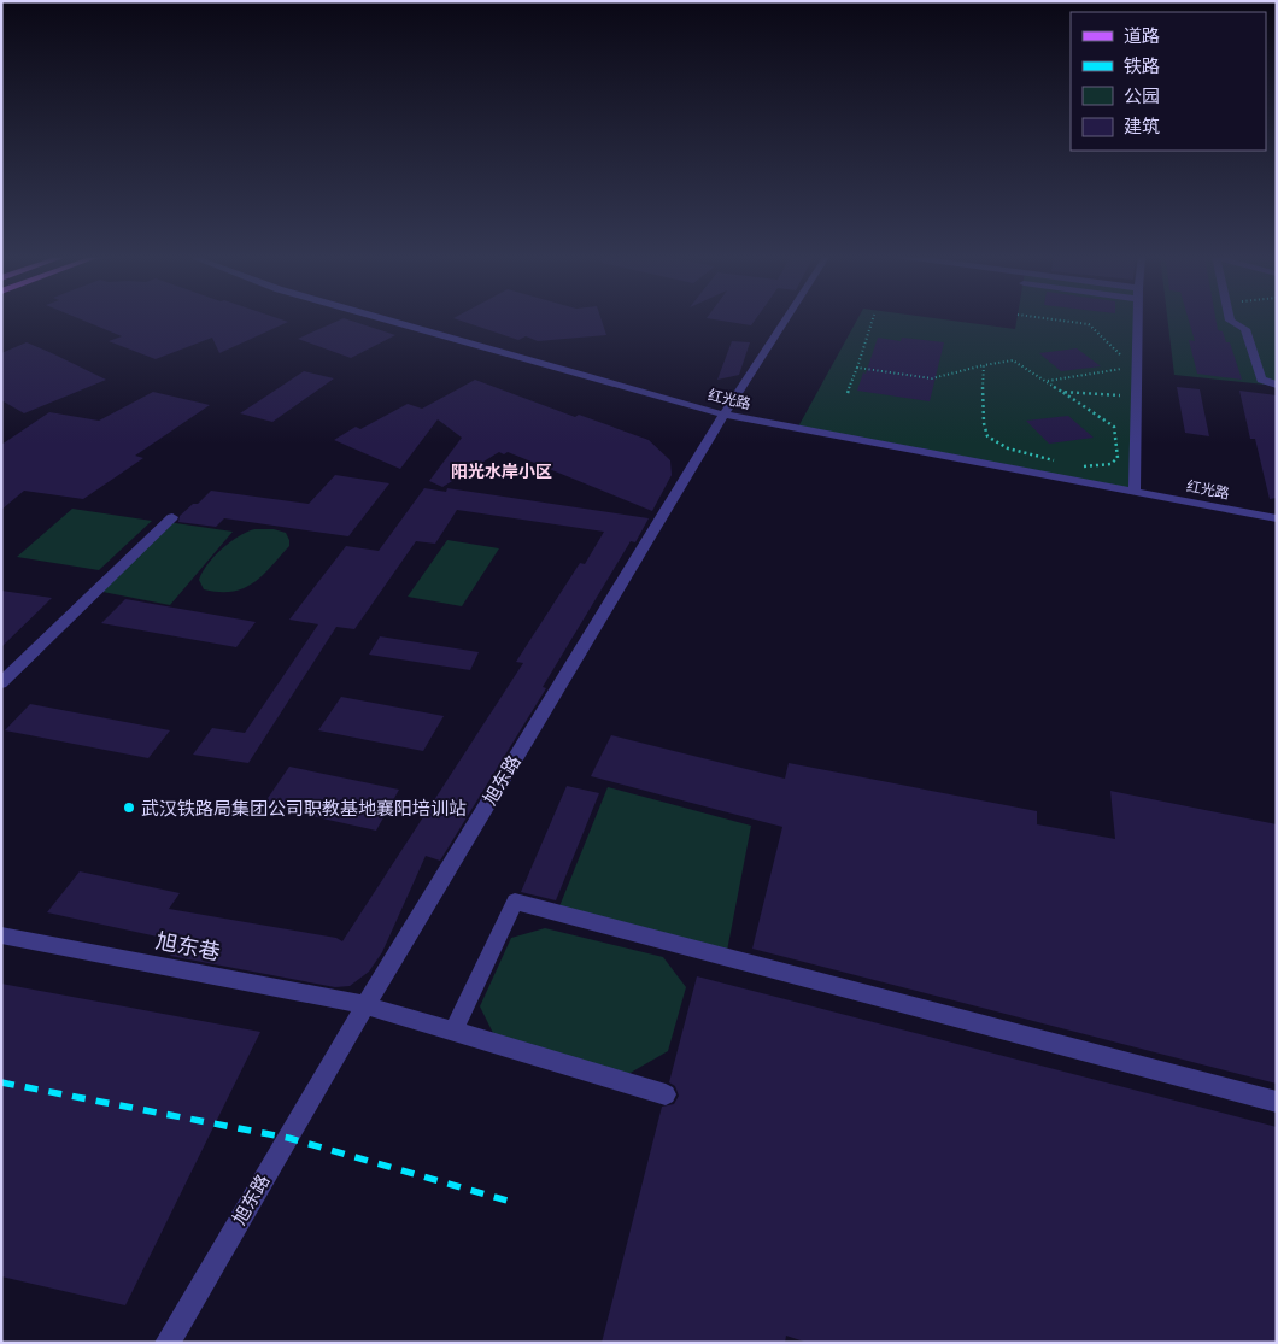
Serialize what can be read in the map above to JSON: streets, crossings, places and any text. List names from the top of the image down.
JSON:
{
  "streets": {
    "street": ["红光路", "旭东路", "旭东巷"]
  },
  "crossings": [
    ["红光路", "旭东路"],
    ["旭东路", "旭东巷"]
  ],
  "districts": ["阳光水岸小区"],
  "places": ["武汉铁路局集团公司职教基地襄阳培训站"],
  "legend": [
    "道路",
    "铁路",
    "公园",
    "建筑"
  ]
}
